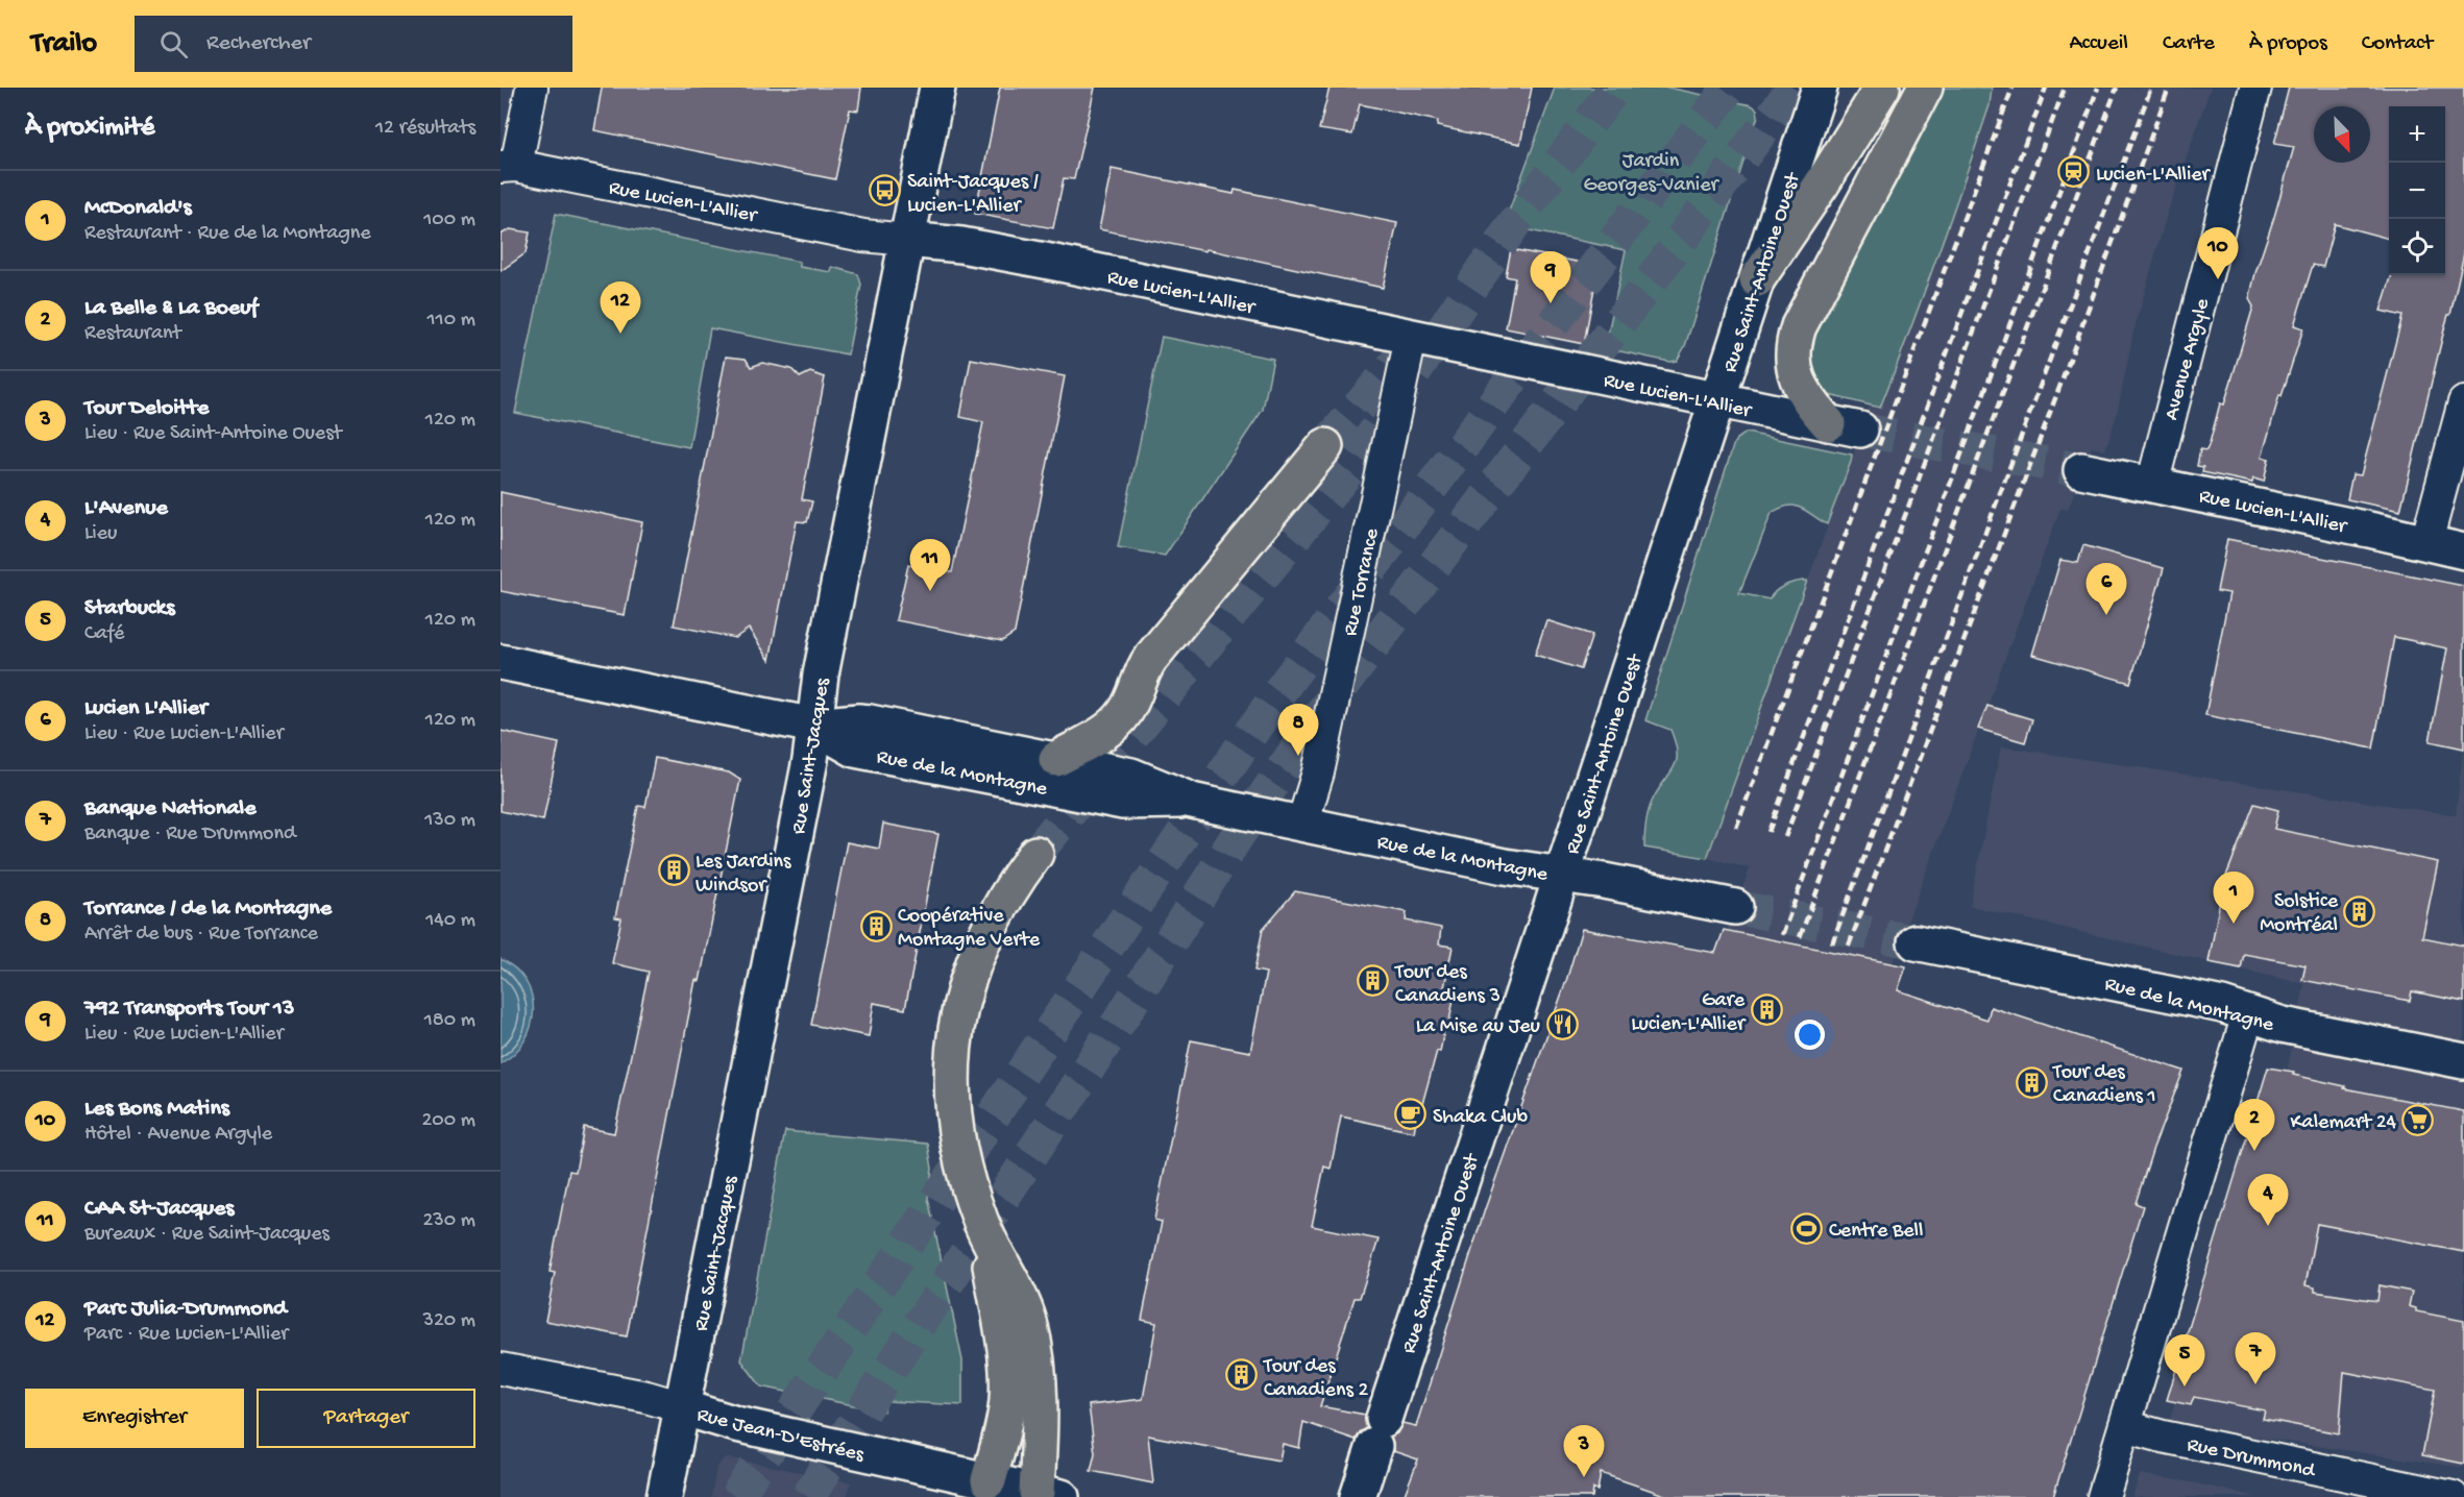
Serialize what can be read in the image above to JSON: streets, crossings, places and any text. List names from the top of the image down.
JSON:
{
  "streets": {
    "street": [
      "Rue Lucien-L'Allier",
      "Rue Saint-Antoine Ouest",
      "Avenue Argyle",
      "Rue Torrance",
      "Rue Saint-Jacques",
      "Rue de la Montagne",
      "Rue Jean-D'Estrées",
      "Rue Drummond"
    ]
  },
  "crossings": [
    ["Rue Lucien-L'Allier", "Rue Saint-Antoine Ouest"],
    ["Rue Lucien-L'Allier", "Avenue Argyle"],
    ["Rue Lucien-L'Allier", "Rue Torrance"],
    ["Rue Lucien-L'Allier", "Rue Saint-Jacques"],
    ["Rue Saint-Antoine Ouest", "Rue de la Montagne"],
    ["Rue Torrance", "Rue de la Montagne"],
    ["Rue Saint-Jacques", "Rue de la Montagne"],
    ["Rue Saint-Jacques", "Rue Jean-D'Estrées"]
  ],
  "parks": ["Jardin Georges-Vanier"],
  "places": {
    "station": ["Lucien-L'Allier"],
    "bus stop": ["Saint-Jacques / Lucien-L'Allier"],
    "building": [
      "Les Jardins Windsor",
      "Solstice Montréal",
      "Coopérative Montagne Verte",
      "Tour des Canadiens 3",
      "Gare Lucien-L'Allier",
      "Tour des Canadiens 1",
      "Tour des Canadiens 2"
    ],
    "restaurant": ["La Mise au Jeu"],
    "cafe": ["Shaka Club"],
    "supermarket": ["Kalemart 24"],
    "sports": ["Centre Bell"]
  },
  "north": "bottom right",
  "page": {
    "header": "Trailo",
    "search": "Rechercher",
    "nav": [
      "Accueil",
      "Carte",
      "À propos",
      "Contact"
    ],
    "heading": ["À proximité", "12 résultats"],
    "map_buttons": ["+", "−"],
    "list": [
      {
        "mark": "1",
        "name": "McDonald's",
        "note": "Restaurant · Rue de la Montagne",
        "value": "100 m"
      },
      {
        "mark": "2",
        "name": "La Belle & La Boeuf",
        "note": "Restaurant",
        "value": "110 m"
      },
      {
        "mark": "3",
        "name": "Tour Deloitte",
        "note": "Lieu · Rue Saint-Antoine Ouest",
        "value": "120 m"
      },
      {
        "mark": "4",
        "name": "L'Avenue",
        "note": "Lieu",
        "value": "120 m"
      },
      {
        "mark": "5",
        "name": "Starbucks",
        "note": "Café",
        "value": "120 m"
      },
      {
        "mark": "6",
        "name": "Lucien L'Allier",
        "note": "Lieu · Rue Lucien-L'Allier",
        "value": "120 m"
      },
      {
        "mark": "7",
        "name": "Banque Nationale",
        "note": "Banque · Rue Drummond",
        "value": "130 m"
      },
      {
        "mark": "8",
        "name": "Torrance / de la Montagne",
        "note": "Arrêt de bus · Rue Torrance",
        "value": "140 m"
      },
      {
        "mark": "9",
        "name": "792 Transports Tour 13",
        "note": "Lieu · Rue Lucien-L'Allier",
        "value": "180 m"
      },
      {
        "mark": "10",
        "name": "Les Bons Matins",
        "note": "Hôtel · Avenue Argyle",
        "value": "200 m"
      },
      {
        "mark": "11",
        "name": "CAA St-Jacques",
        "note": "Bureaux · Rue Saint-Jacques",
        "value": "230 m"
      },
      {
        "mark": "12",
        "name": "Parc Julia-Drummond",
        "note": "Parc · Rue Lucien-L'Allier",
        "value": "320 m"
      }
    ],
    "pins": [
      "10",
      "9",
      "12",
      "11",
      "6",
      "8",
      "1",
      "2",
      "4",
      "7",
      "5",
      "3"
    ],
    "buttons": ["Enregistrer", "Partager"]
  }
}
